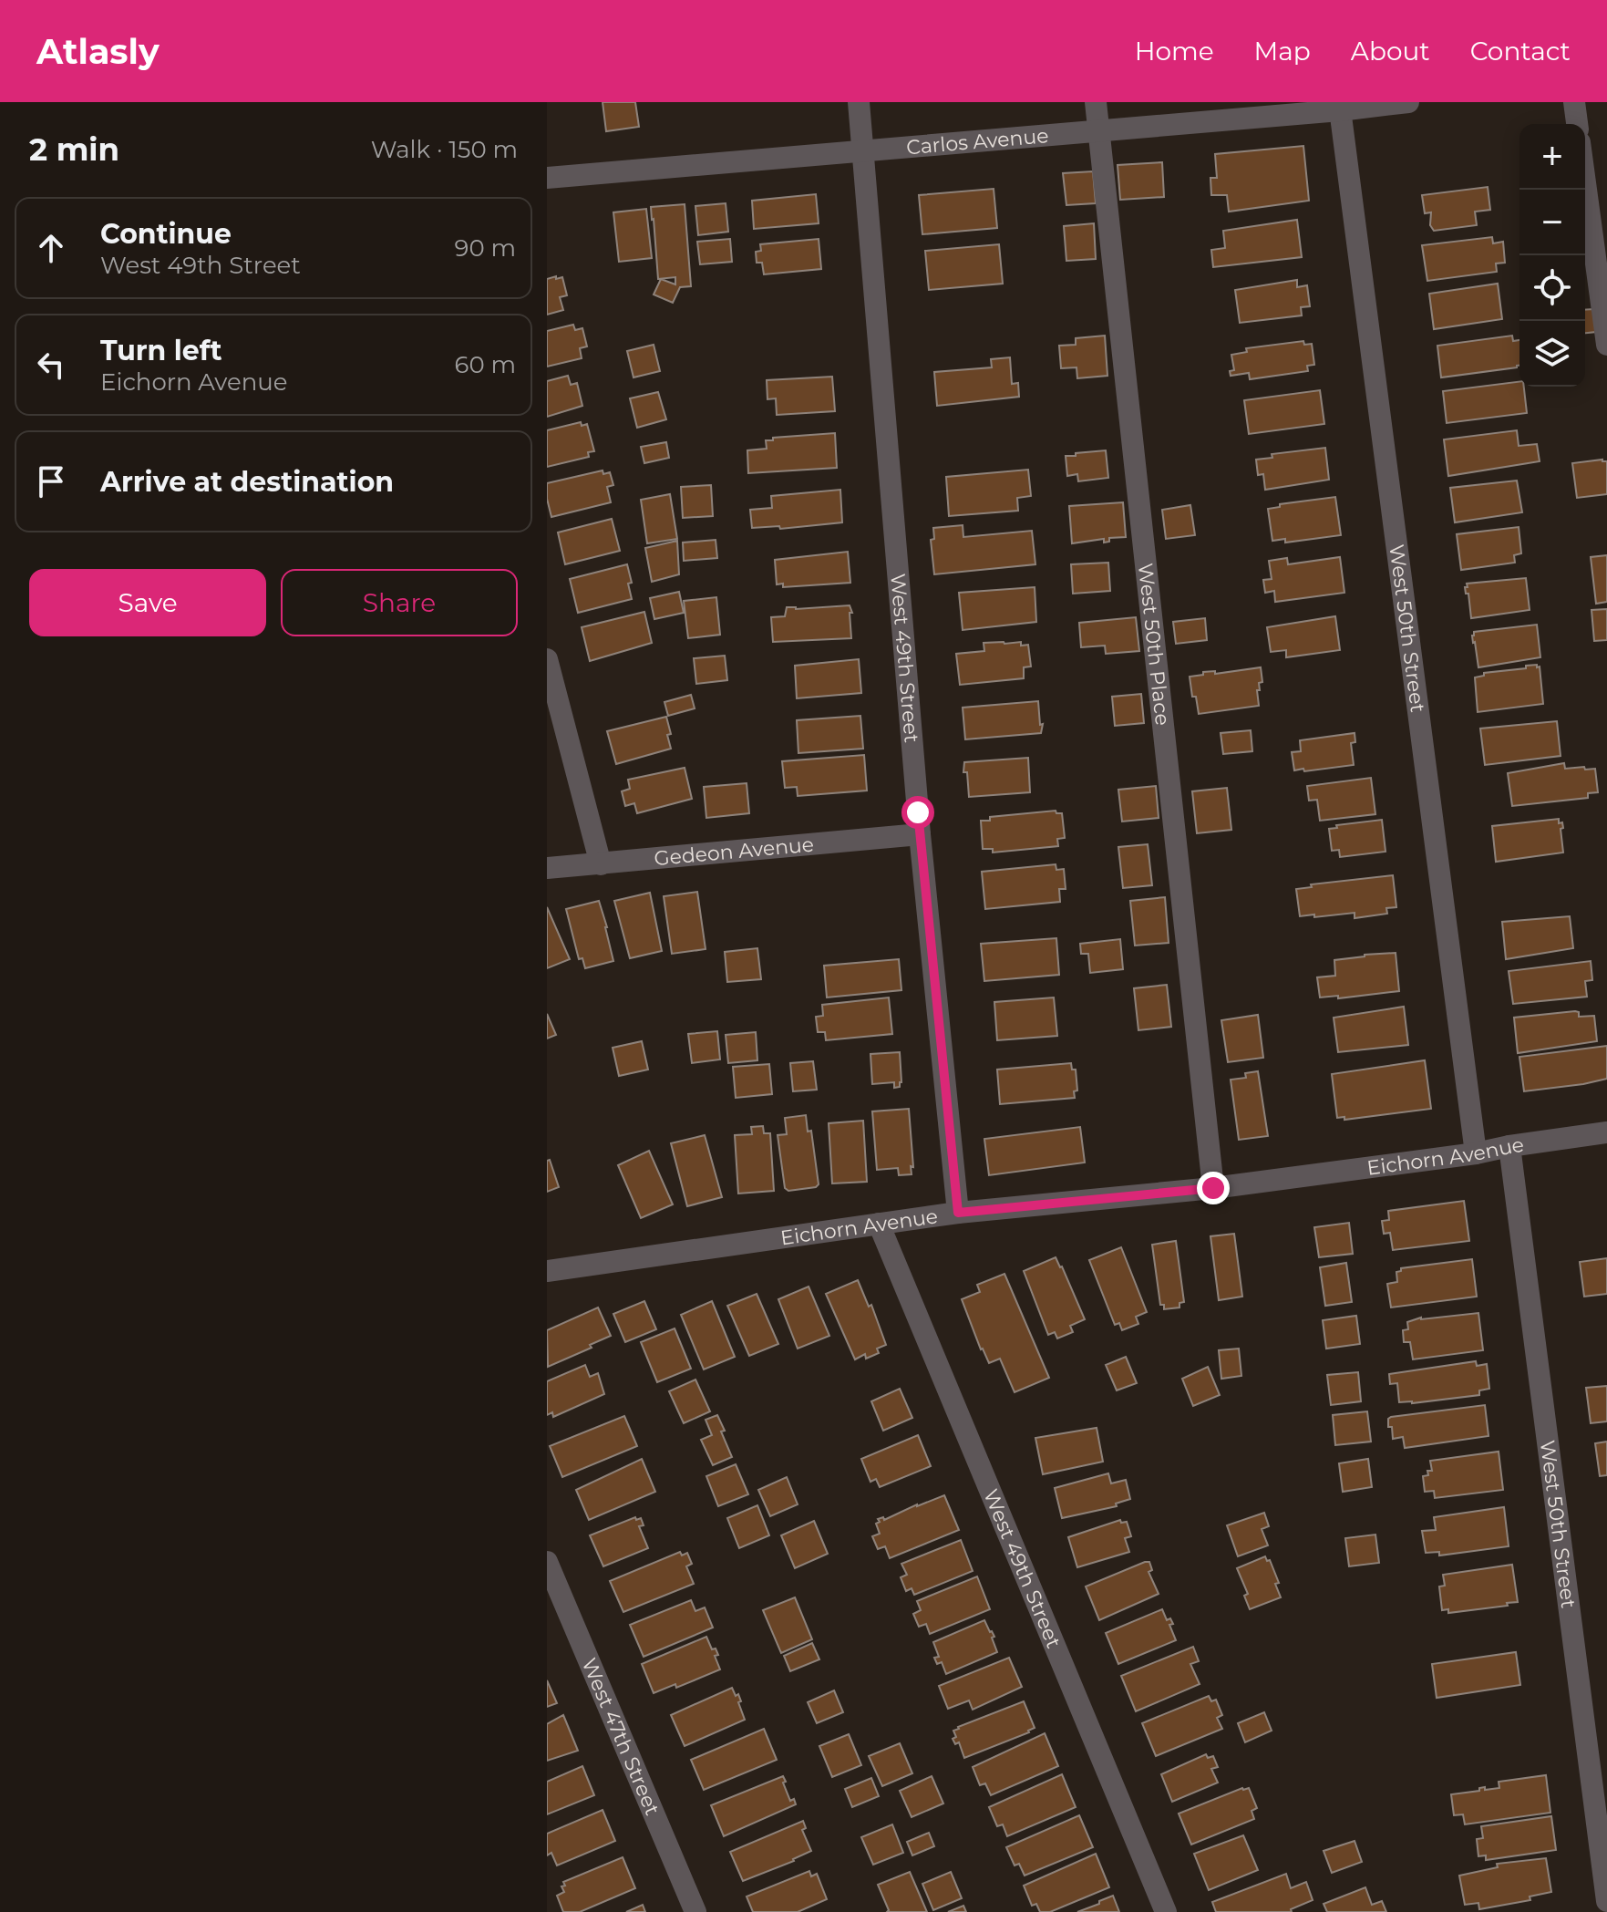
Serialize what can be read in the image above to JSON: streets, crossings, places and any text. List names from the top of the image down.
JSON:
{
  "streets": {
    "street": [
      "Carlos Avenue",
      "West 50th Street",
      "West 50th Place",
      "West 49th Street",
      "Gedeon Avenue",
      "Eichorn Avenue",
      "West 47th Street"
    ]
  },
  "crossings": [
    ["Carlos Avenue", "West 50th Street"],
    ["Carlos Avenue", "West 50th Place"],
    ["Carlos Avenue", "West 49th Street"],
    ["West 50th Street", "Eichorn Avenue"],
    ["West 50th Place", "Eichorn Avenue"],
    ["West 49th Street", "Gedeon Avenue"],
    ["West 49th Street", "Eichorn Avenue"]
  ],
  "page": {
    "header": "Atlasly",
    "nav": [
      "Home",
      "Map",
      "About",
      "Contact"
    ],
    "heading": ["2 min", "Walk · 150 m"],
    "map_buttons": ["+", "−"],
    "list": [
      ["Continue", "West 49th Street", "90 m"],
      ["Turn left", "Eichorn Avenue", "60 m"],
      "Arrive at destination"
    ],
    "buttons": ["Save", "Share"]
  }
}
